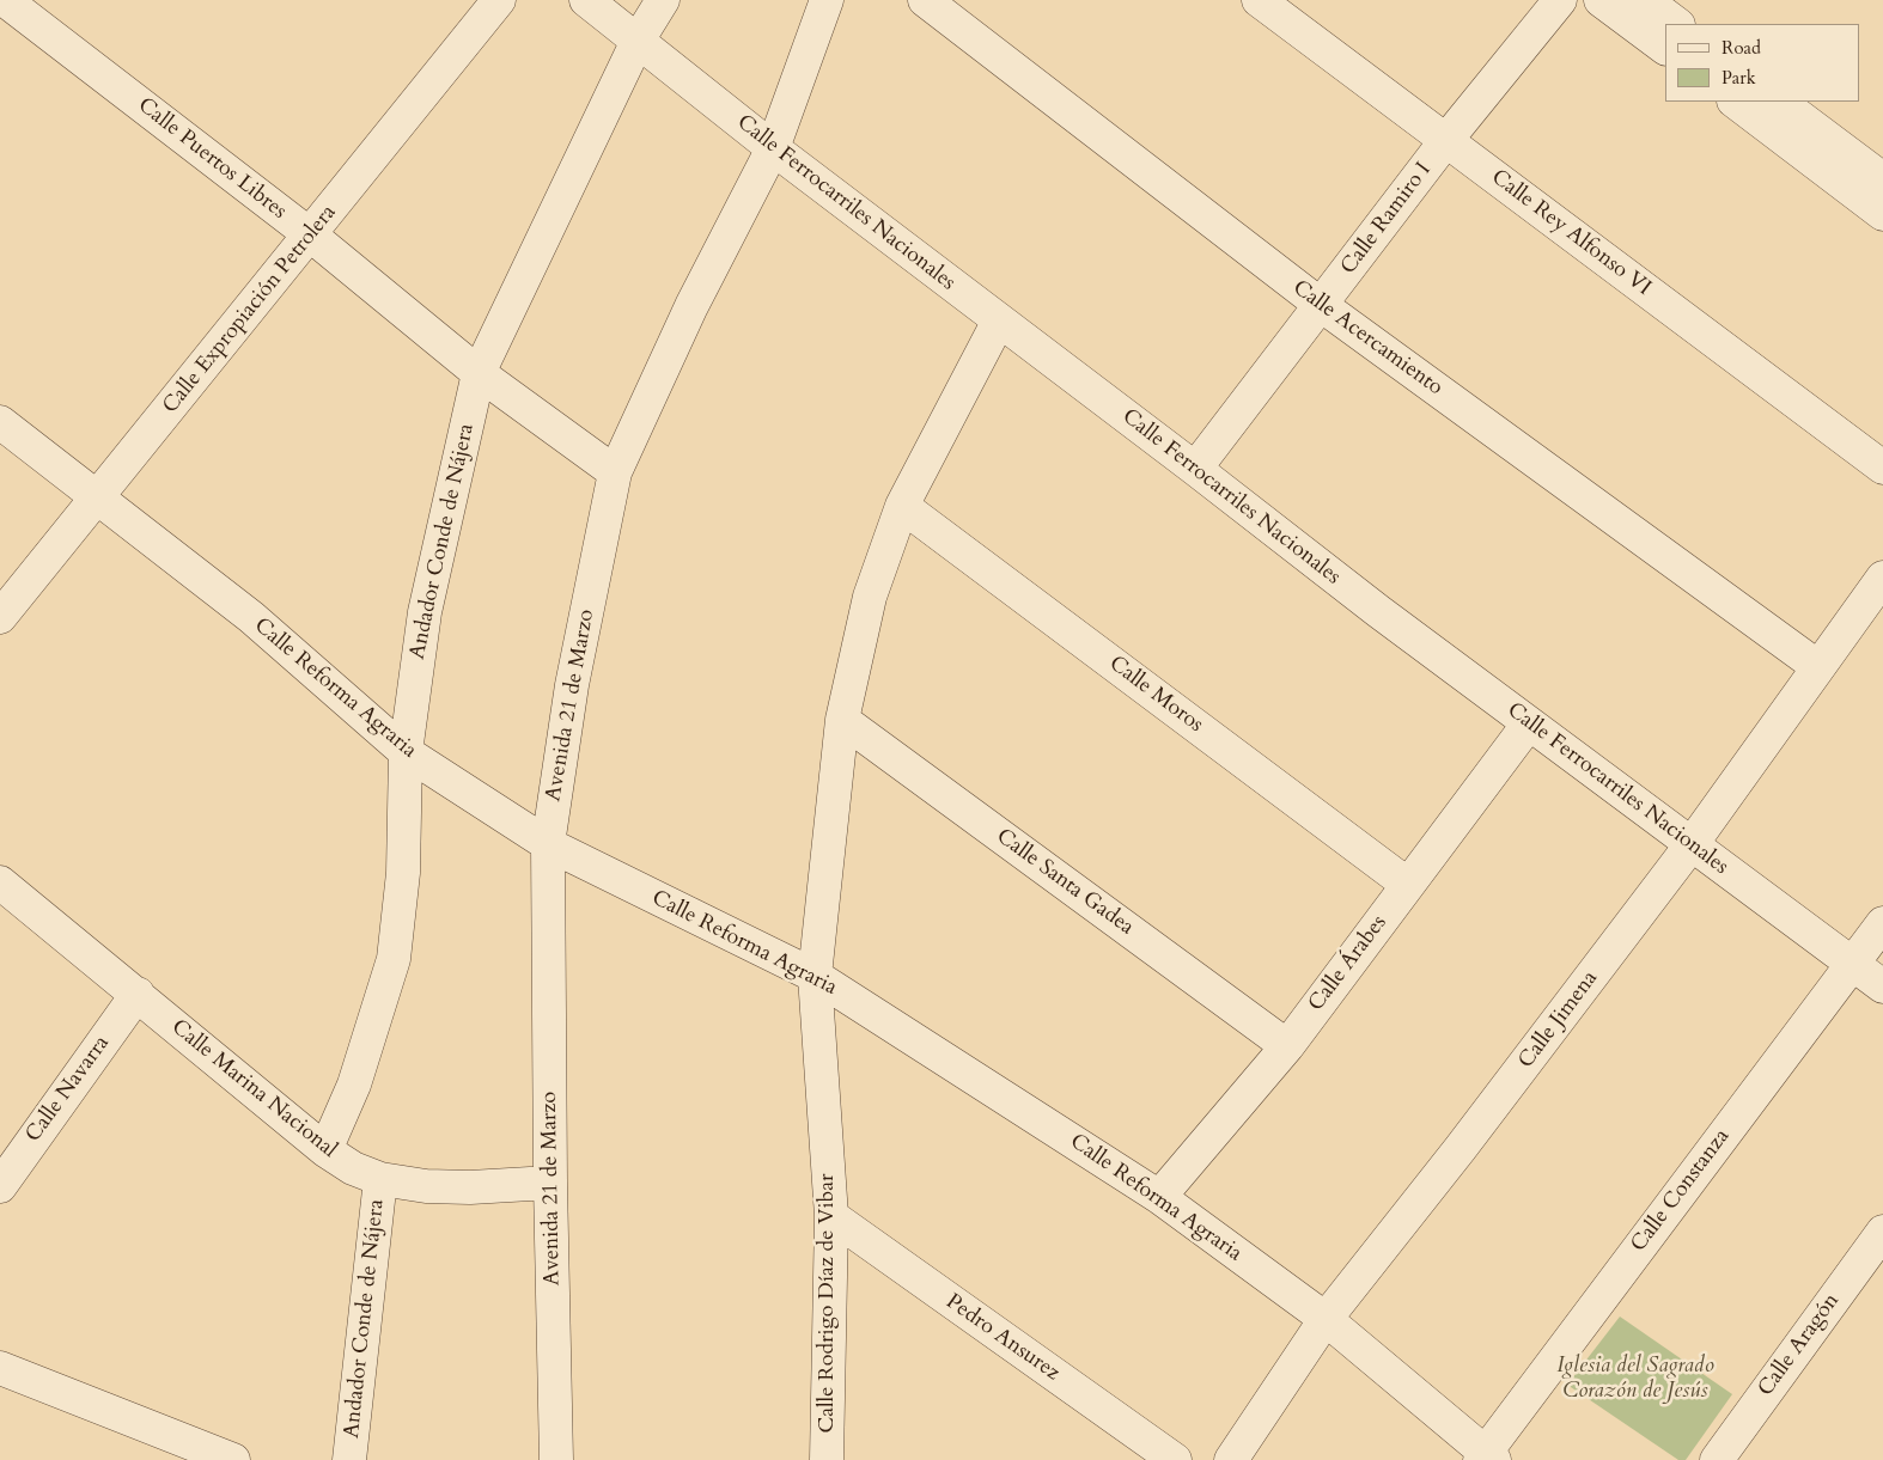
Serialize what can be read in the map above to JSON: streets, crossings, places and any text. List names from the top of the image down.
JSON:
{
  "streets": {
    "street": [
      "Calle Puertos Libres",
      "Calle Ferrocarriles Nacionales",
      "Calle Ramiro I",
      "Calle Rey Alfonso VI",
      "Calle Expropiación Petrolera",
      "Calle Acercamiento",
      "Andador Conde de Nájera",
      "Calle Reforma Agraria",
      "Calle Moros",
      "Avenida 21 de Marzo",
      "Calle Santa Gadea",
      "Calle Árabes",
      "Calle Jimena",
      "Calle Navarra",
      "Calle Marina Nacional",
      "Calle Constanza",
      "Calle Rodrigo Díaz de Vibar",
      "Pedro Ansurez",
      "Calle Aragón"
    ]
  },
  "crossings": [
    ["Calle Puertos Libres", "Calle Expropiación Petrolera"],
    ["Calle Puertos Libres", "Andador Conde de Nájera"],
    ["Calle Puertos Libres", "Avenida 21 de Marzo"],
    ["Calle Ferrocarriles Nacionales", "Calle Ramiro I"],
    ["Calle Ferrocarriles Nacionales", "Andador Conde de Nájera"],
    ["Calle Ferrocarriles Nacionales", "Avenida 21 de Marzo"],
    ["Calle Ferrocarriles Nacionales", "Calle Árabes"],
    ["Calle Ferrocarriles Nacionales", "Calle Jimena"],
    ["Calle Ferrocarriles Nacionales", "Calle Constanza"],
    ["Calle Ferrocarriles Nacionales", "Calle Rodrigo Díaz de Vibar"],
    ["Calle Ramiro I", "Calle Rey Alfonso VI"],
    ["Calle Ramiro I", "Calle Acercamiento"],
    ["Calle Expropiación Petrolera", "Calle Reforma Agraria"],
    ["Calle Acercamiento", "Calle Jimena"],
    ["Andador Conde de Nájera", "Calle Reforma Agraria"],
    ["Andador Conde de Nájera", "Calle Marina Nacional"],
    ["Calle Reforma Agraria", "Avenida 21 de Marzo"],
    ["Calle Reforma Agraria", "Calle Árabes"],
    ["Calle Reforma Agraria", "Calle Jimena"],
    ["Calle Reforma Agraria", "Calle Constanza"],
    ["Calle Reforma Agraria", "Calle Rodrigo Díaz de Vibar"],
    ["Calle Moros", "Calle Árabes"],
    ["Calle Moros", "Calle Rodrigo Díaz de Vibar"],
    ["Avenida 21 de Marzo", "Calle Marina Nacional"],
    ["Calle Santa Gadea", "Calle Árabes"],
    ["Calle Santa Gadea", "Calle Rodrigo Díaz de Vibar"],
    ["Calle Navarra", "Calle Marina Nacional"],
    ["Calle Rodrigo Díaz de Vibar", "Pedro Ansurez"]
  ],
  "parks": ["Iglesia del Sagrado Corazón de Jesús"],
  "legend": ["Road", "Park"]
}
